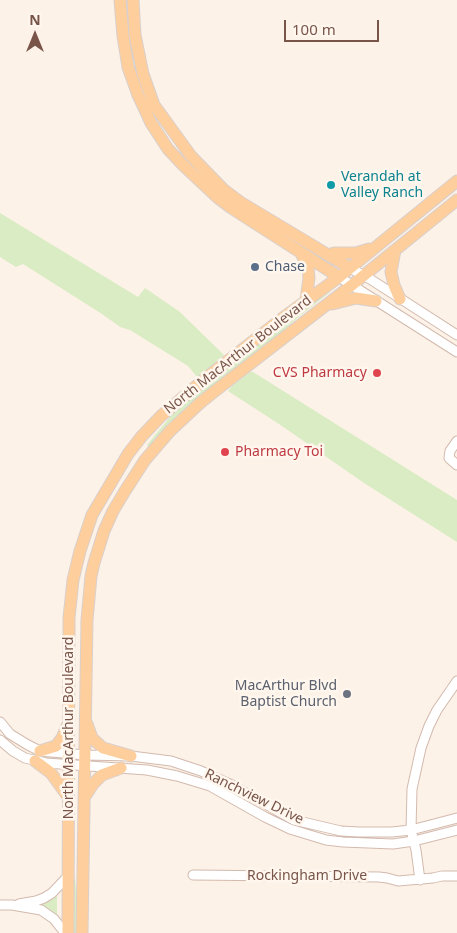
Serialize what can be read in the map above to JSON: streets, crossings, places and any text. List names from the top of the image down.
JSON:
{
  "streets": {
    "main road": ["North MacArthur Boulevard"],
    "street": ["Ranchview Drive", "Rockingham Drive"]
  },
  "crossings": [
    ["North MacArthur Boulevard", "Ranchview Drive"]
  ],
  "places": [
    "Verandah at Valley Ranch",
    "Chase",
    "CVS Pharmacy",
    "Pharmacy Toi",
    "MacArthur Blvd Baptist Church"
  ],
  "scale_bar": "100 m",
  "north": "top"
}
